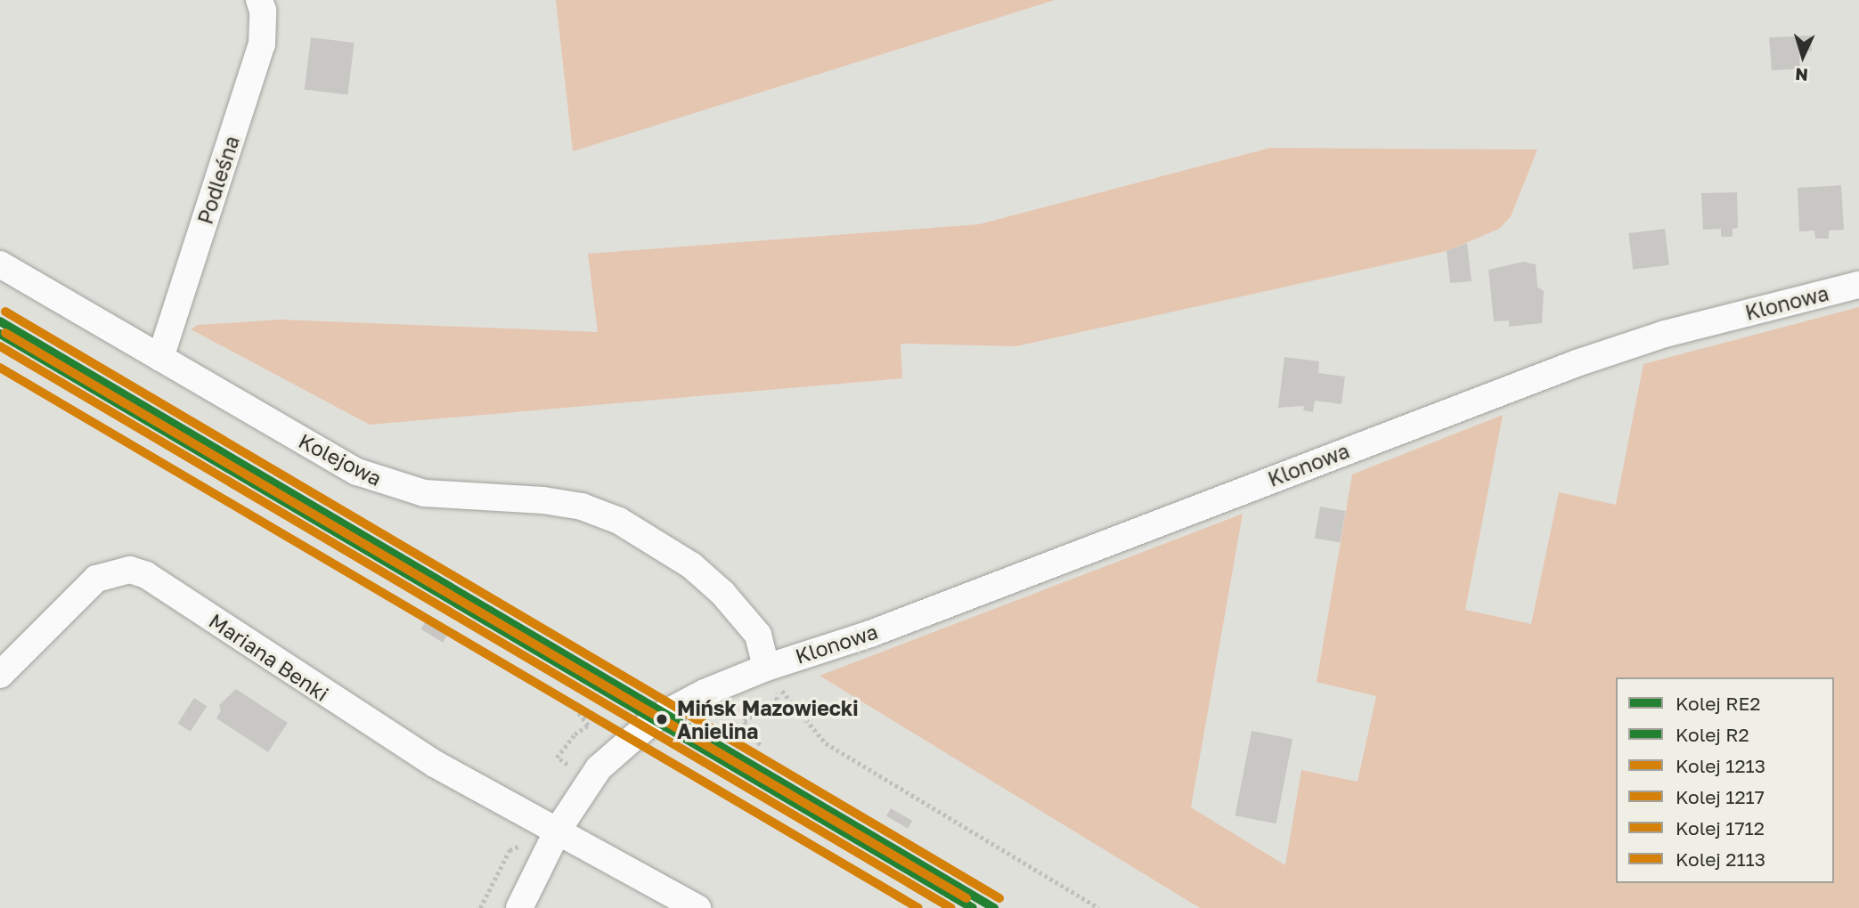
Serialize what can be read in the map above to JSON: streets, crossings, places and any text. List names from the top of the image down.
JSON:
{
  "streets": {
    "street": [
      "Podleśna",
      "Klonowa",
      "Kolejowa",
      "Mariana Benki"
    ]
  },
  "crossings": [
    ["Podleśna", "Kolejowa"],
    ["Klonowa", "Kolejowa"],
    ["Klonowa", "Mariana Benki"]
  ],
  "places": ["Mińsk Mazowiecki Anielina"],
  "lines": [
    "rail line 1213",
    "rail line RE2",
    "rail line 1712",
    "rail line R2",
    "rail line 1217",
    "rail line 2113"
  ],
  "legend": [
    "Kolej RE2",
    "Kolej R2",
    "Kolej 1213",
    "Kolej 1217",
    "Kolej 1712",
    "Kolej 2113"
  ],
  "north": "bottom"
}
